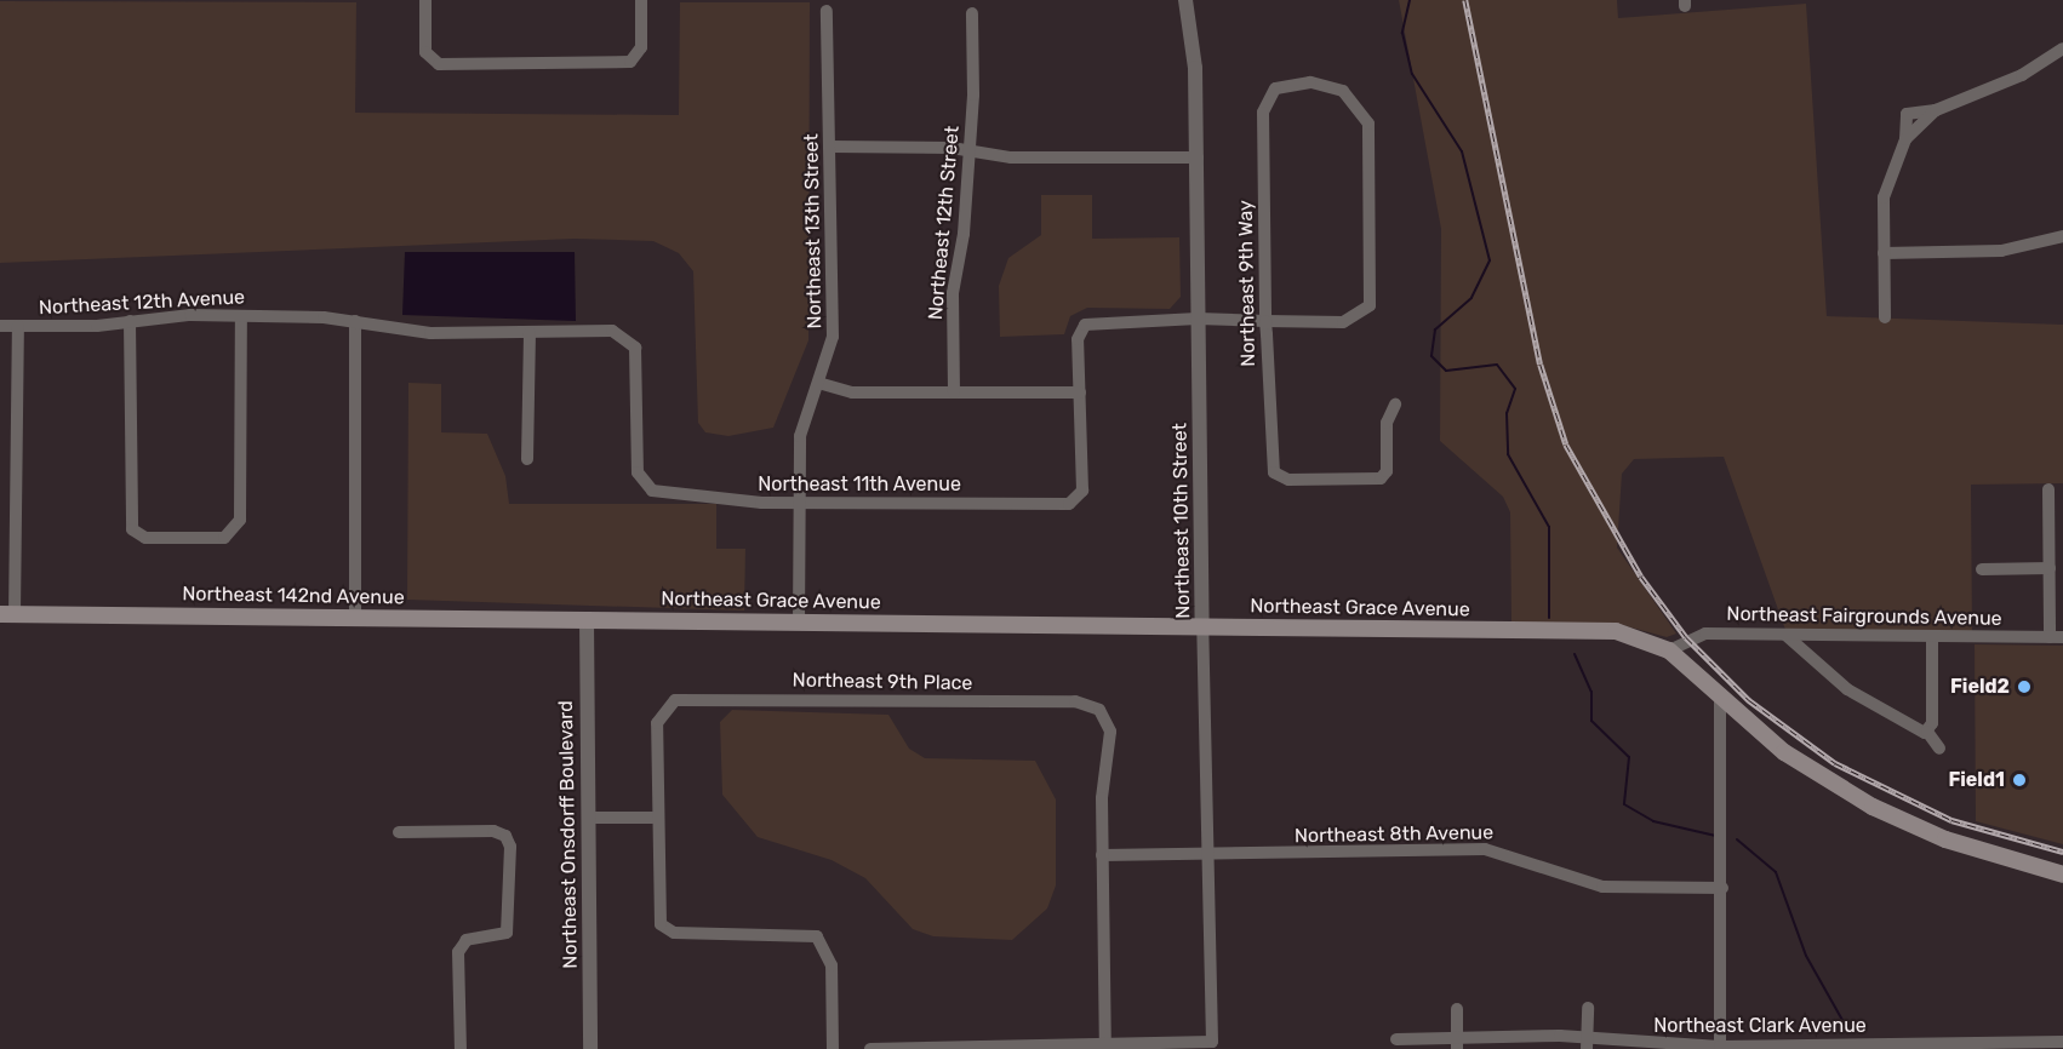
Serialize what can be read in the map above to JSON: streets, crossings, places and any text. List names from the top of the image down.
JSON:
{
  "streets": {
    "main road": ["Northeast 142nd Avenue", "Northeast Grace Avenue"],
    "street": [
      "Northeast 12th Street",
      "Northeast 13th Street",
      "Northeast 9th Way",
      "Northeast 12th Avenue",
      "Northeast 11th Avenue",
      "Northeast 10th Street",
      "Northeast Fairgrounds Avenue",
      "Northeast 9th Place",
      "Northeast Onsdorff Boulevard",
      "Northeast 8th Avenue",
      "Northeast Clark Avenue"
    ]
  },
  "crossings": [
    ["Northeast 13th Street", "Northeast 11th Avenue"],
    ["Northeast 13th Street", "Northeast Grace Avenue"],
    ["Northeast 12th Avenue", "Northeast 11th Avenue"],
    ["Northeast 10th Street", "Northeast Grace Avenue"],
    ["Northeast 10th Street", "Northeast 8th Avenue"],
    ["Northeast 142nd Avenue", "Northeast Grace Avenue"],
    ["Northeast 142nd Avenue", "Northeast Onsdorff Boulevard"],
    ["Northeast Grace Avenue", "Northeast Fairgrounds Avenue"],
    ["Northeast Grace Avenue", "Northeast Onsdorff Boulevard"],
    ["Northeast 9th Place", "Northeast 8th Avenue"]
  ],
  "places": ["Field2", "Field1"]
}
